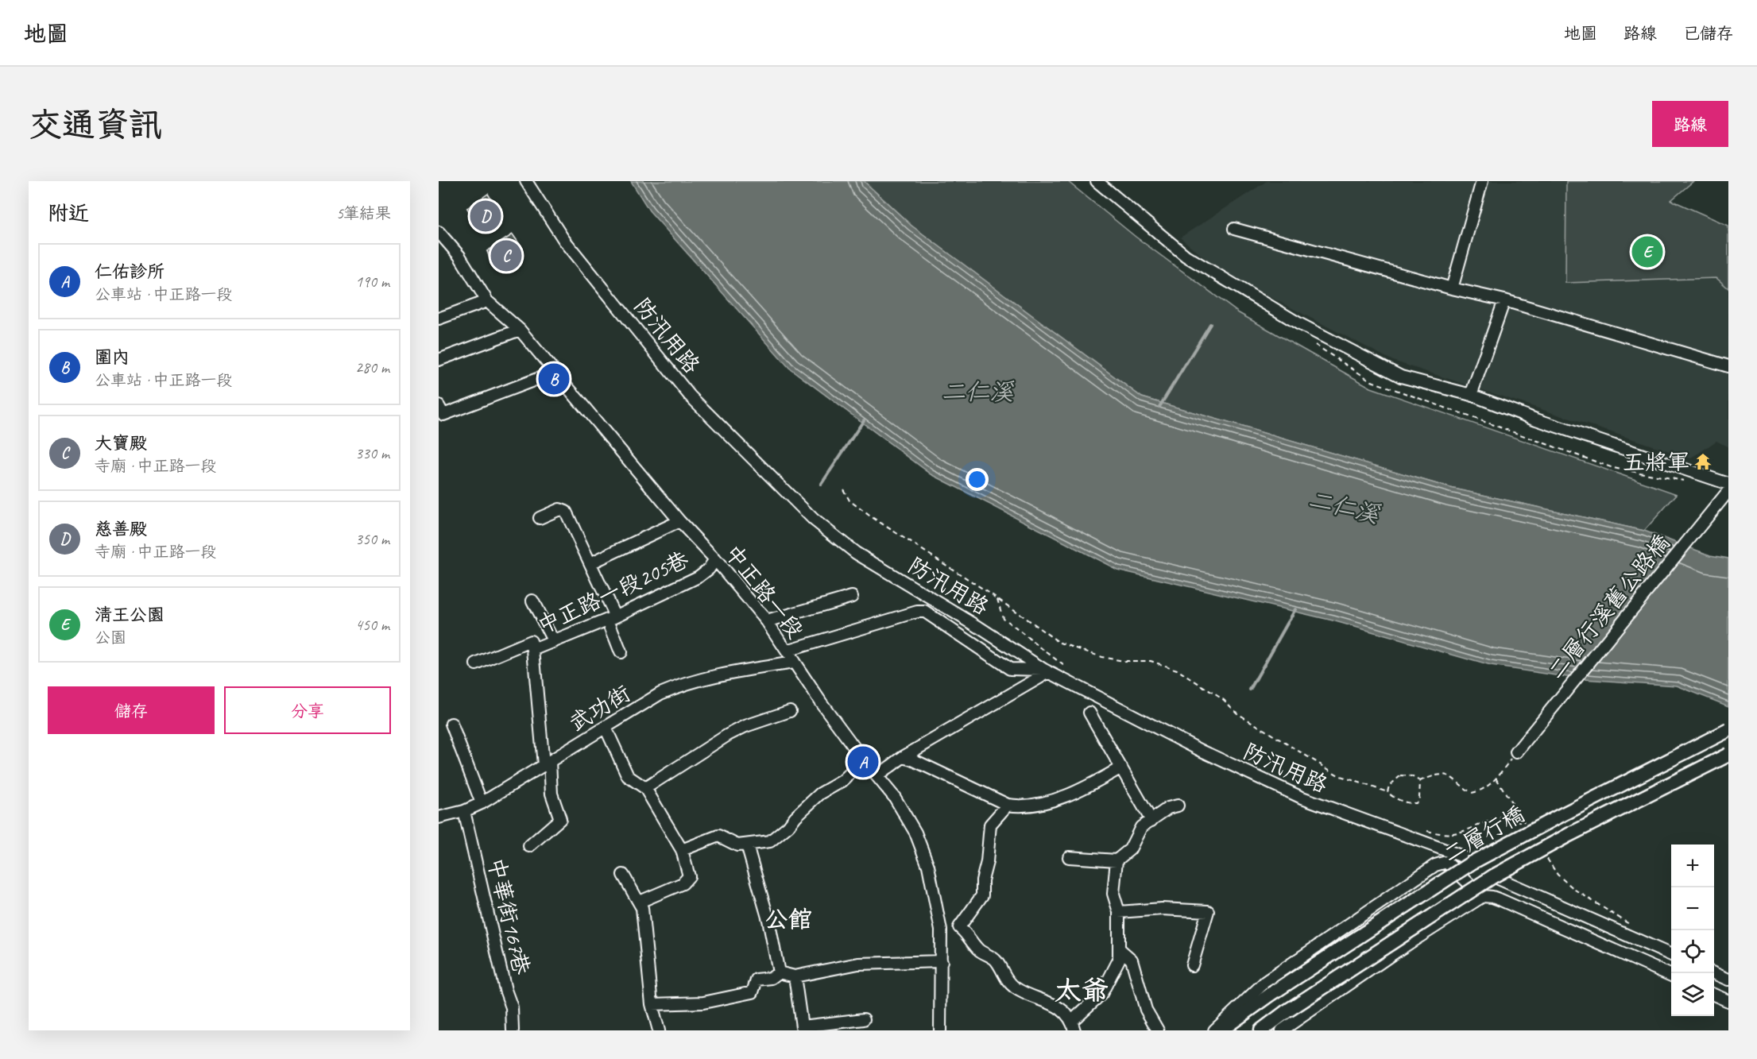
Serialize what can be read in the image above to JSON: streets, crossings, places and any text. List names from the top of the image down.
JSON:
{
  "streets": {
    "main road": ["二層行橋"],
    "street": [
      "防汛用路",
      "中正路一段",
      "中正路一段205巷",
      "二層行溪舊公路橋",
      "武功街",
      "中華街167巷"
    ]
  },
  "crossings": [
    ["防汛用路", "二層行橋"],
    ["中正路一段", "中正路一段205巷"],
    ["中正路一段", "武功街"],
    ["武功街", "中華街167巷"]
  ],
  "districts": ["公館", "太爺"],
  "water": ["二仁溪"],
  "places": {
    "temple": ["五將軍"]
  },
  "page": {
    "header": "地圖",
    "nav": ["地圖", "路線", "已儲存"],
    "buttons": [
      "路線",
      ["儲存", "分享"]
    ],
    "title": "交通資訊",
    "heading": ["附近", "5筆結果"],
    "pins": [
      "D",
      "E",
      "C",
      "B",
      "A"
    ],
    "list": [
      {
        "mark": "A",
        "name": "仁佑診所",
        "note": "公車站 · 中正路一段",
        "value": "190 m"
      },
      {
        "mark": "B",
        "name": "圍內",
        "note": "公車站 · 中正路一段",
        "value": "280 m"
      },
      {
        "mark": "C",
        "name": "大寶殿",
        "note": "寺廟 · 中正路一段",
        "value": "330 m"
      },
      {
        "mark": "D",
        "name": "慈善殿",
        "note": "寺廟 · 中正路一段",
        "value": "350 m"
      },
      {
        "mark": "E",
        "name": "清王公園",
        "note": "公園",
        "value": "450 m"
      }
    ],
    "map_buttons": ["+", "−"]
  }
}
